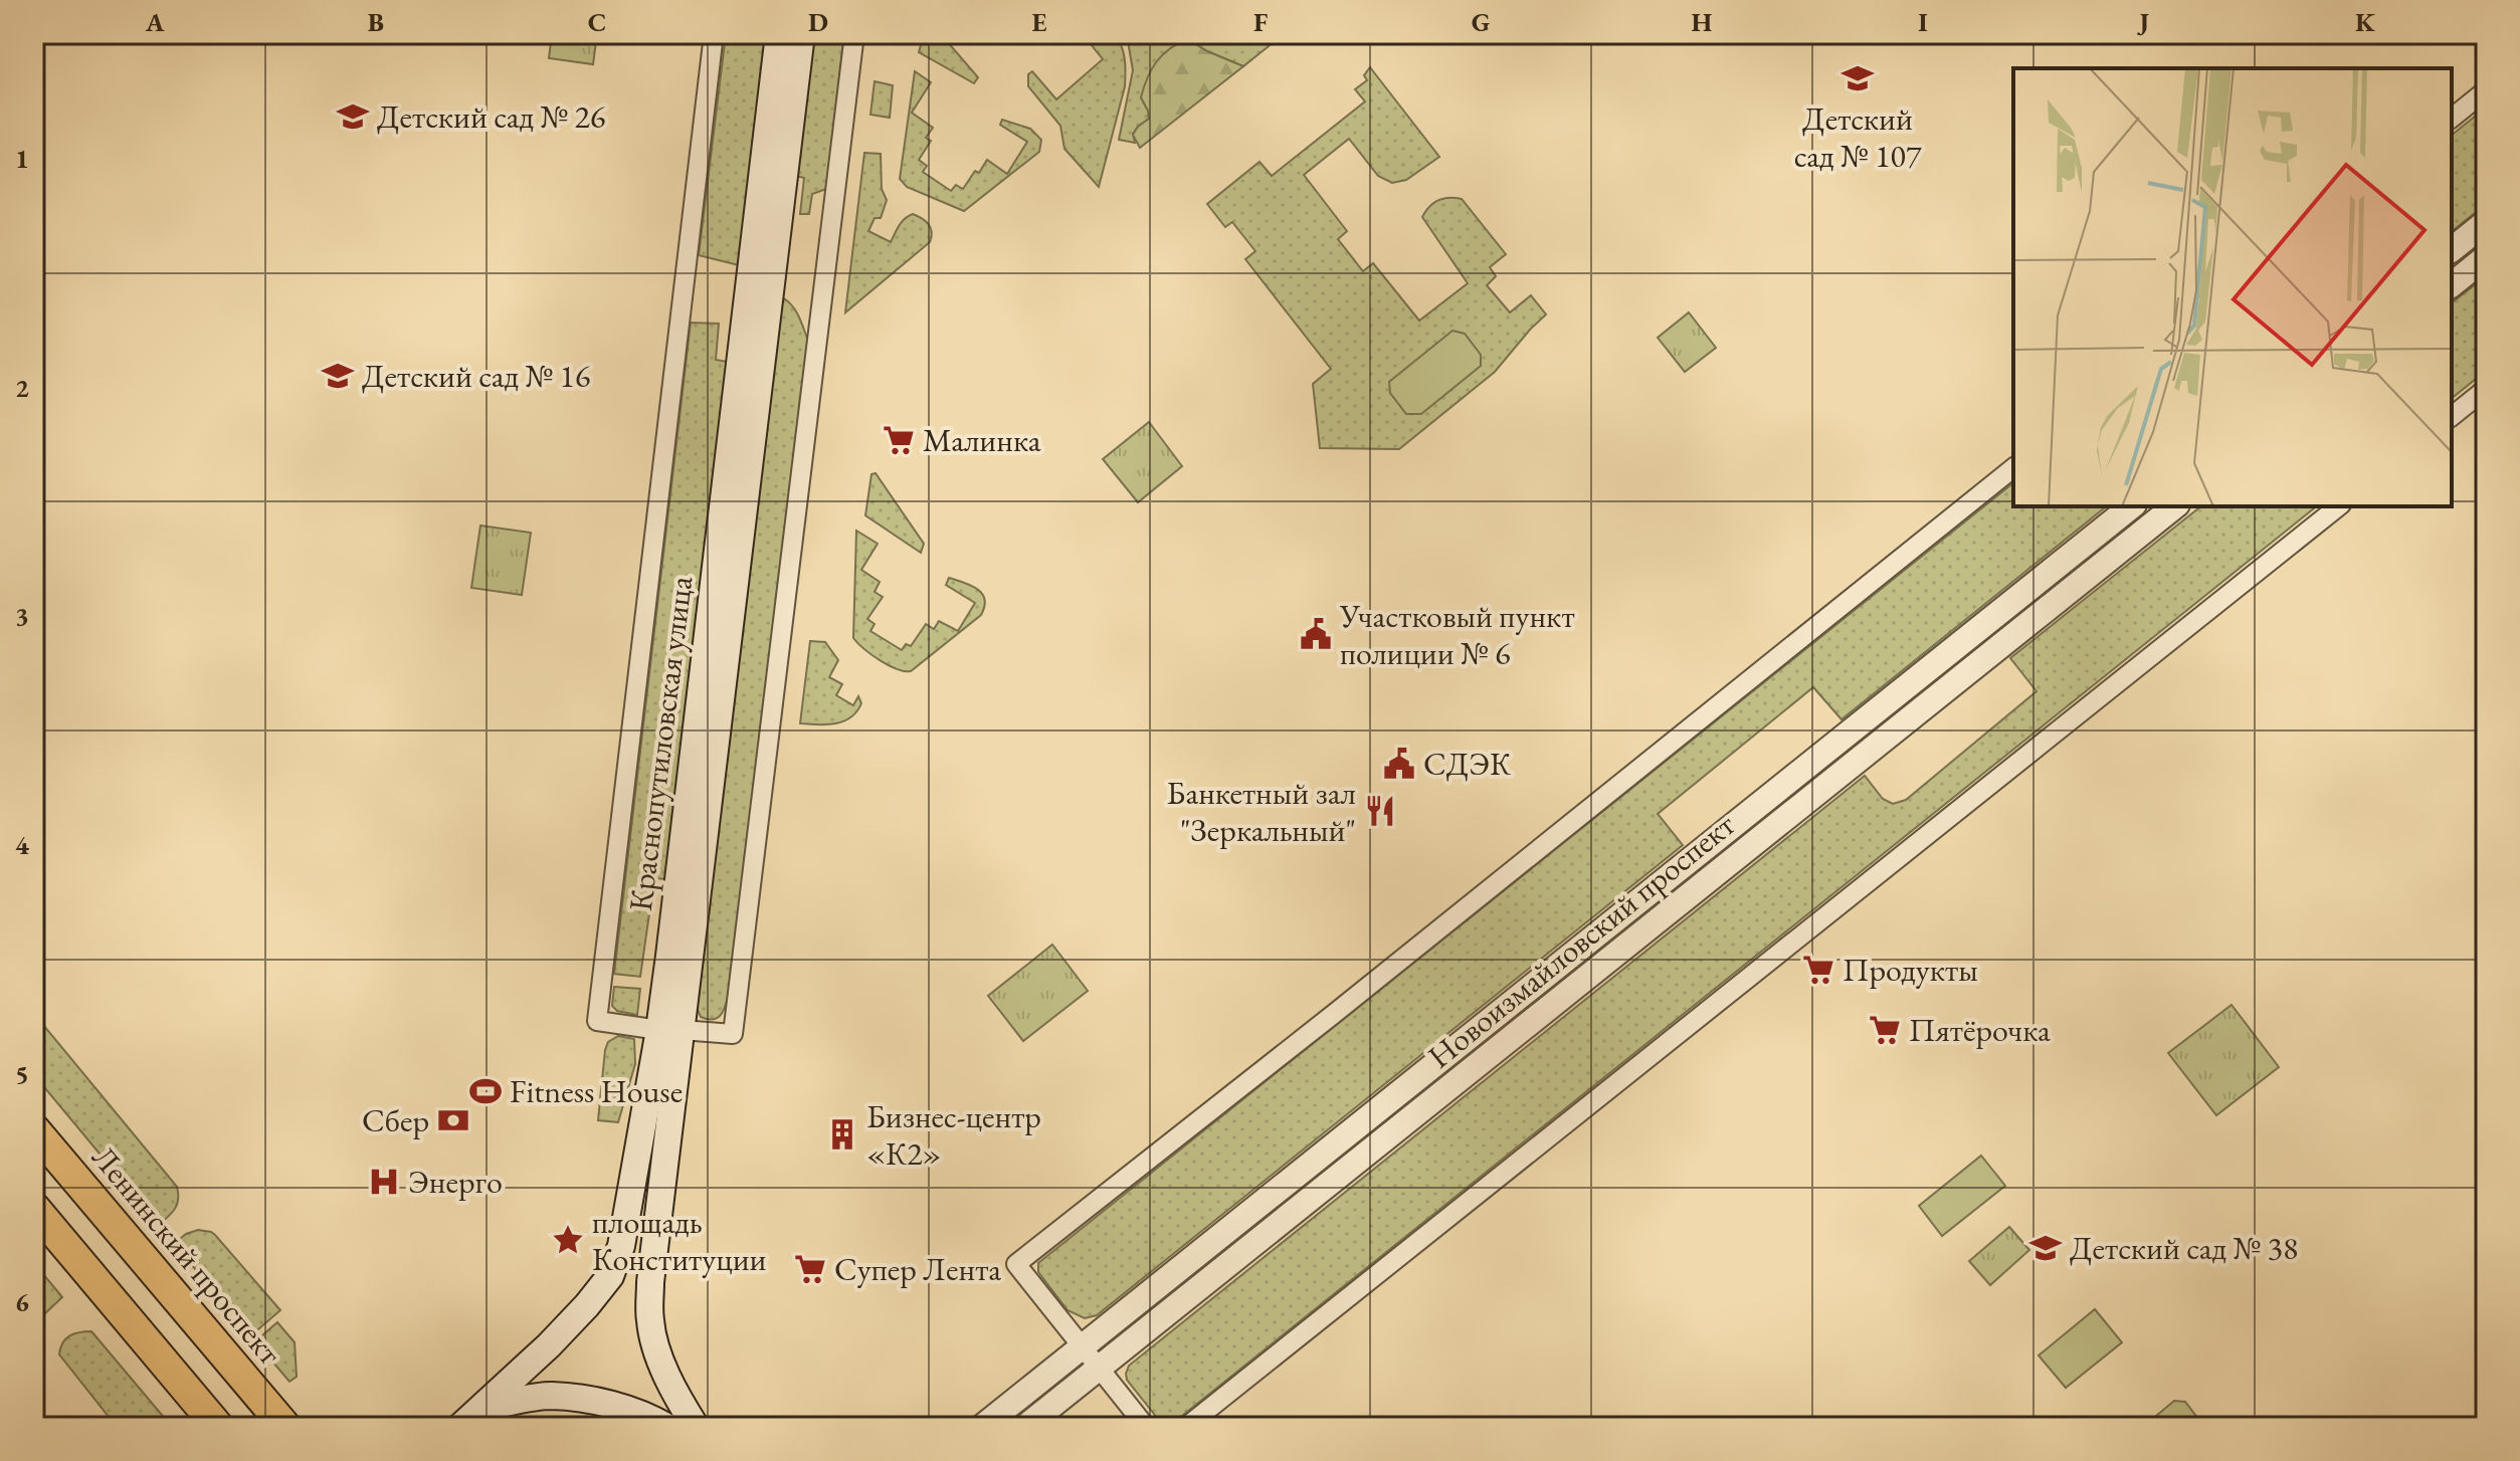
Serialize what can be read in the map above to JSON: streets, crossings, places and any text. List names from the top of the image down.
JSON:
{
  "streets": {
    "main road": ["Краснопутиловская улица", "Ленинский проспект"],
    "street": ["Новоизмайловский проспект"]
  },
  "places": {
    "school or university": [
      "Детский сад № 107",
      "Детский сад № 26",
      "Детский сад № 16",
      "Детский сад № 38"
    ],
    "supermarket": [
      "Малинка",
      "Продукты",
      "Пятёрочка",
      "Супер Лента"
    ],
    "public building": ["Участковый пункт полиции № 6", "СДЭК"],
    "restaurant": ["Банкетный зал \"Зеркальный\""],
    "sports": ["Fitness House"],
    "bank": ["Сбер"],
    "building": ["Бизнес-центр «К2»"],
    "hospital": ["Энерго"],
    "place": ["площадь Конституции"]
  },
  "grid": {
    "columns": [
      "A",
      "B",
      "C",
      "D",
      "E",
      "F",
      "G",
      "H",
      "I",
      "J",
      "K"
    ],
    "rows": [
      "1",
      "2",
      "3",
      "4",
      "5",
      "6"
    ]
  }
}
